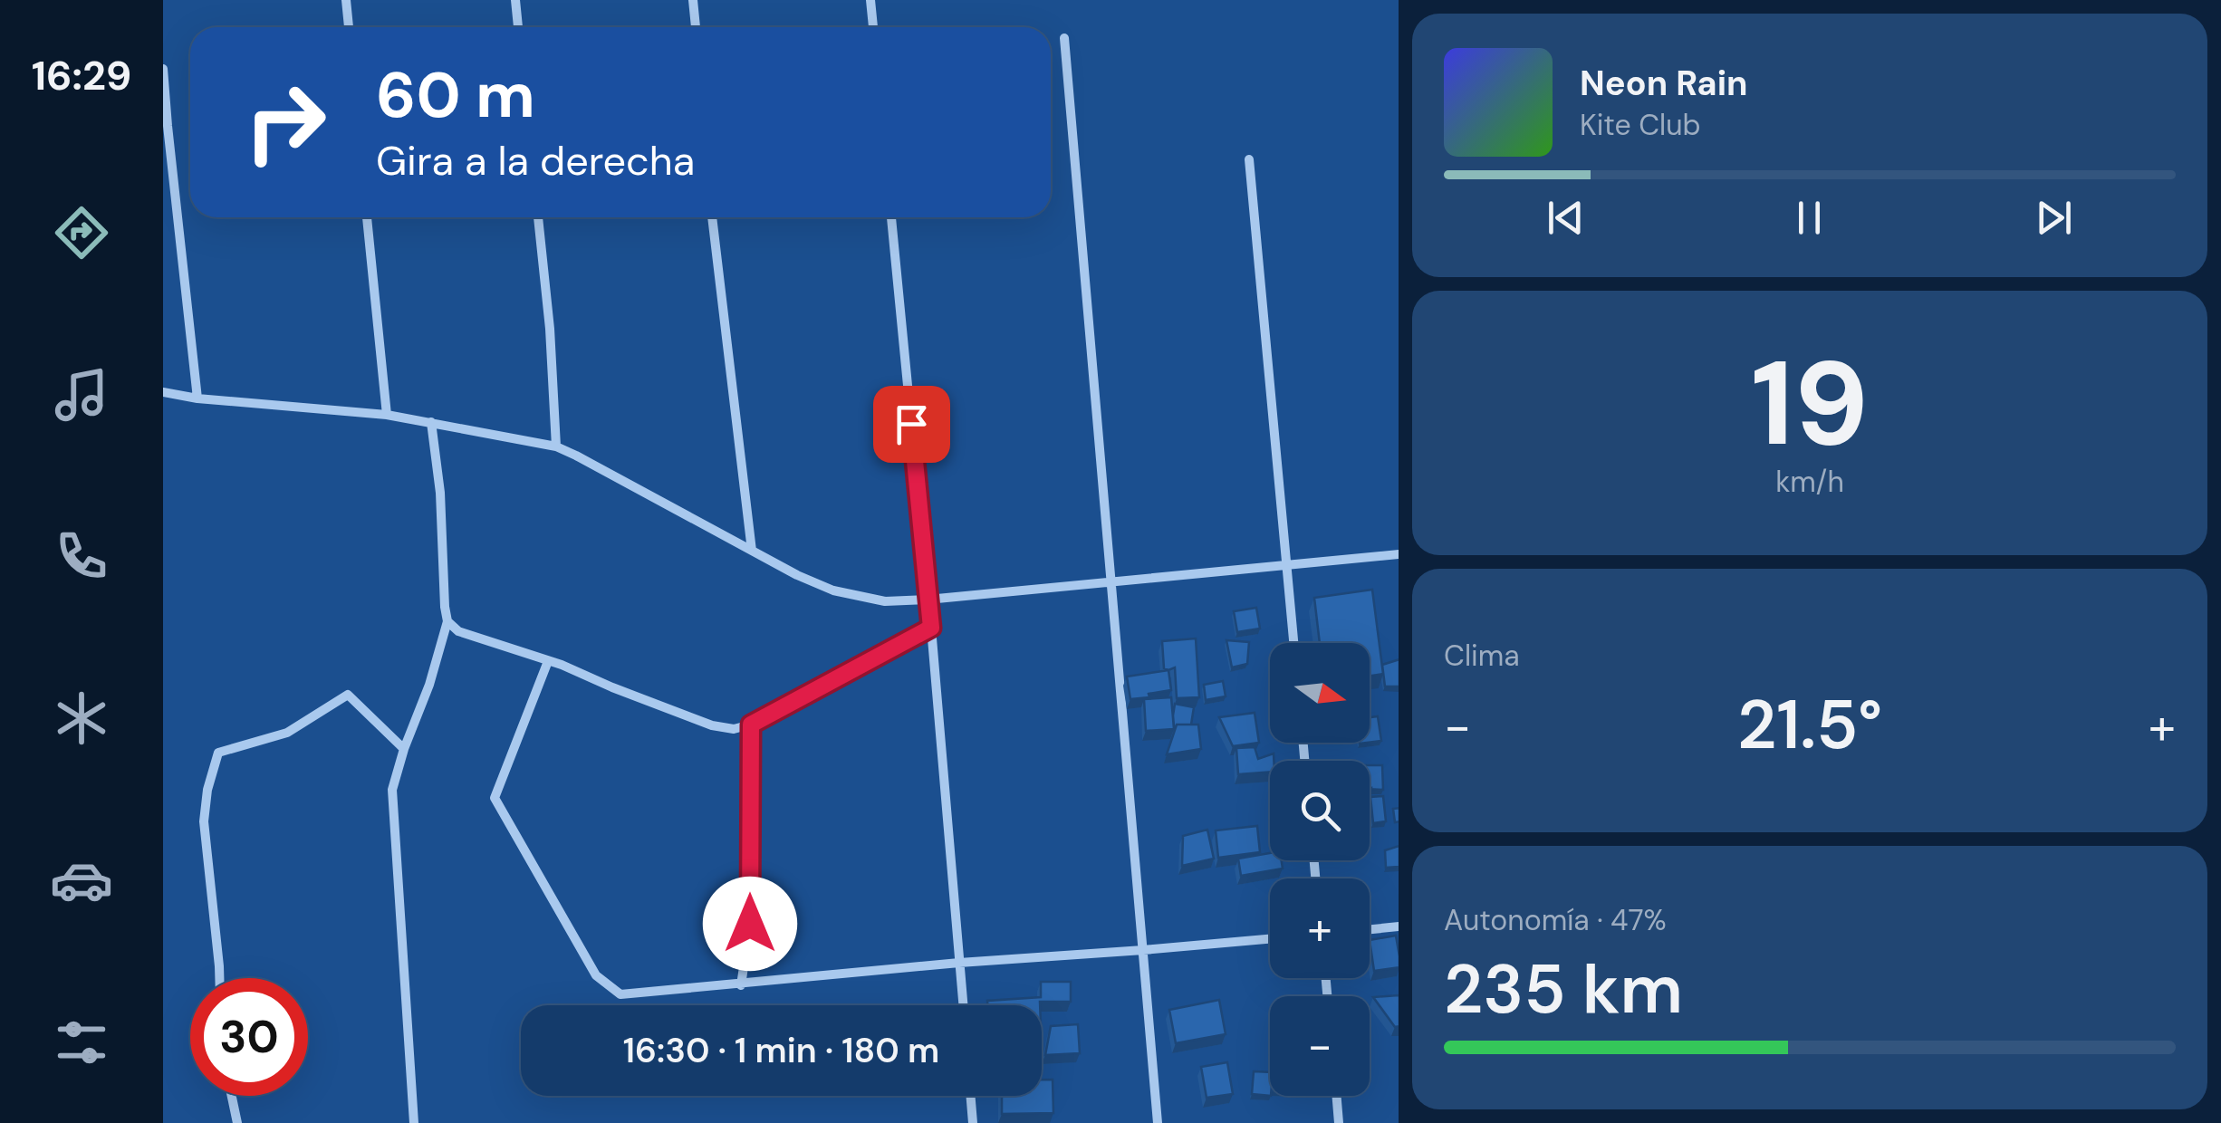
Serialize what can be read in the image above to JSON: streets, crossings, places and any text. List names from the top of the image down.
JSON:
{
  "north": "right",
  "page": {
    "tabs": "16:29",
    "turn": ["60 m", "Gira a la derecha"],
    "song": ["Neon Rain", "Kite Club"],
    "tile": [
      ["19", "km/h"],
      "Clima",
      ["Autonomía · 47%", "235 km"]
    ],
    "map_buttons": ["+", "−"],
    "heat": ["−", "21.5°", "+"],
    "limit": "30",
    "trip": "16:30 · 1 min · 180 m"
  }
}
